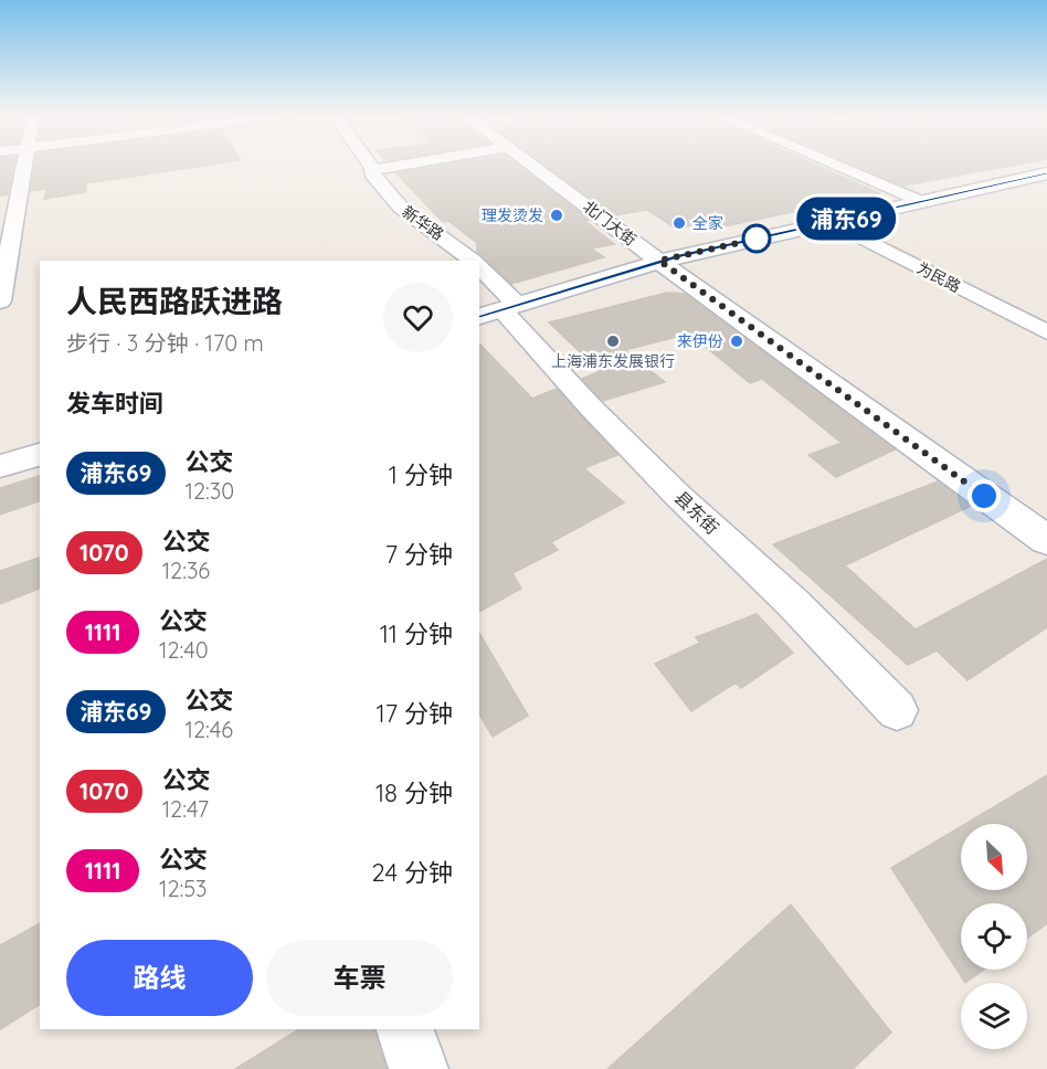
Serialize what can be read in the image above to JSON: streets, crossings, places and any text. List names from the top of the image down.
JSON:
{
  "streets": {
    "street": [
      "新华路",
      "北门大街",
      "为民路",
      "县东街"
    ]
  },
  "crossings": [
    ["新华路", "县东街"]
  ],
  "places": [
    "理发烫发",
    "全家",
    "上海浦东发展银行",
    "来伊份"
  ],
  "lines": ["bus line 浦东69"],
  "north": "bottom right",
  "page": {
    "on_map": "浦东69",
    "heading": [
      ["人民西路跃进路", "步行 · 3 分钟 · 170 m"],
      "发车时间"
    ],
    "list": [
      {
        "mark": "浦东69",
        "name": "公交",
        "note": "12:30",
        "value": "1 分钟"
      },
      {
        "mark": "1070",
        "name": "公交",
        "note": "12:36",
        "value": "7 分钟"
      },
      {
        "mark": "1111",
        "name": "公交",
        "note": "12:40",
        "value": "11 分钟"
      },
      {
        "mark": "浦东69",
        "name": "公交",
        "note": "12:46",
        "value": "17 分钟"
      },
      {
        "mark": "1070",
        "name": "公交",
        "note": "12:47",
        "value": "18 分钟"
      },
      {
        "mark": "1111",
        "name": "公交",
        "note": "12:53",
        "value": "24 分钟"
      }
    ],
    "buttons": ["路线", "车票"]
  }
}
